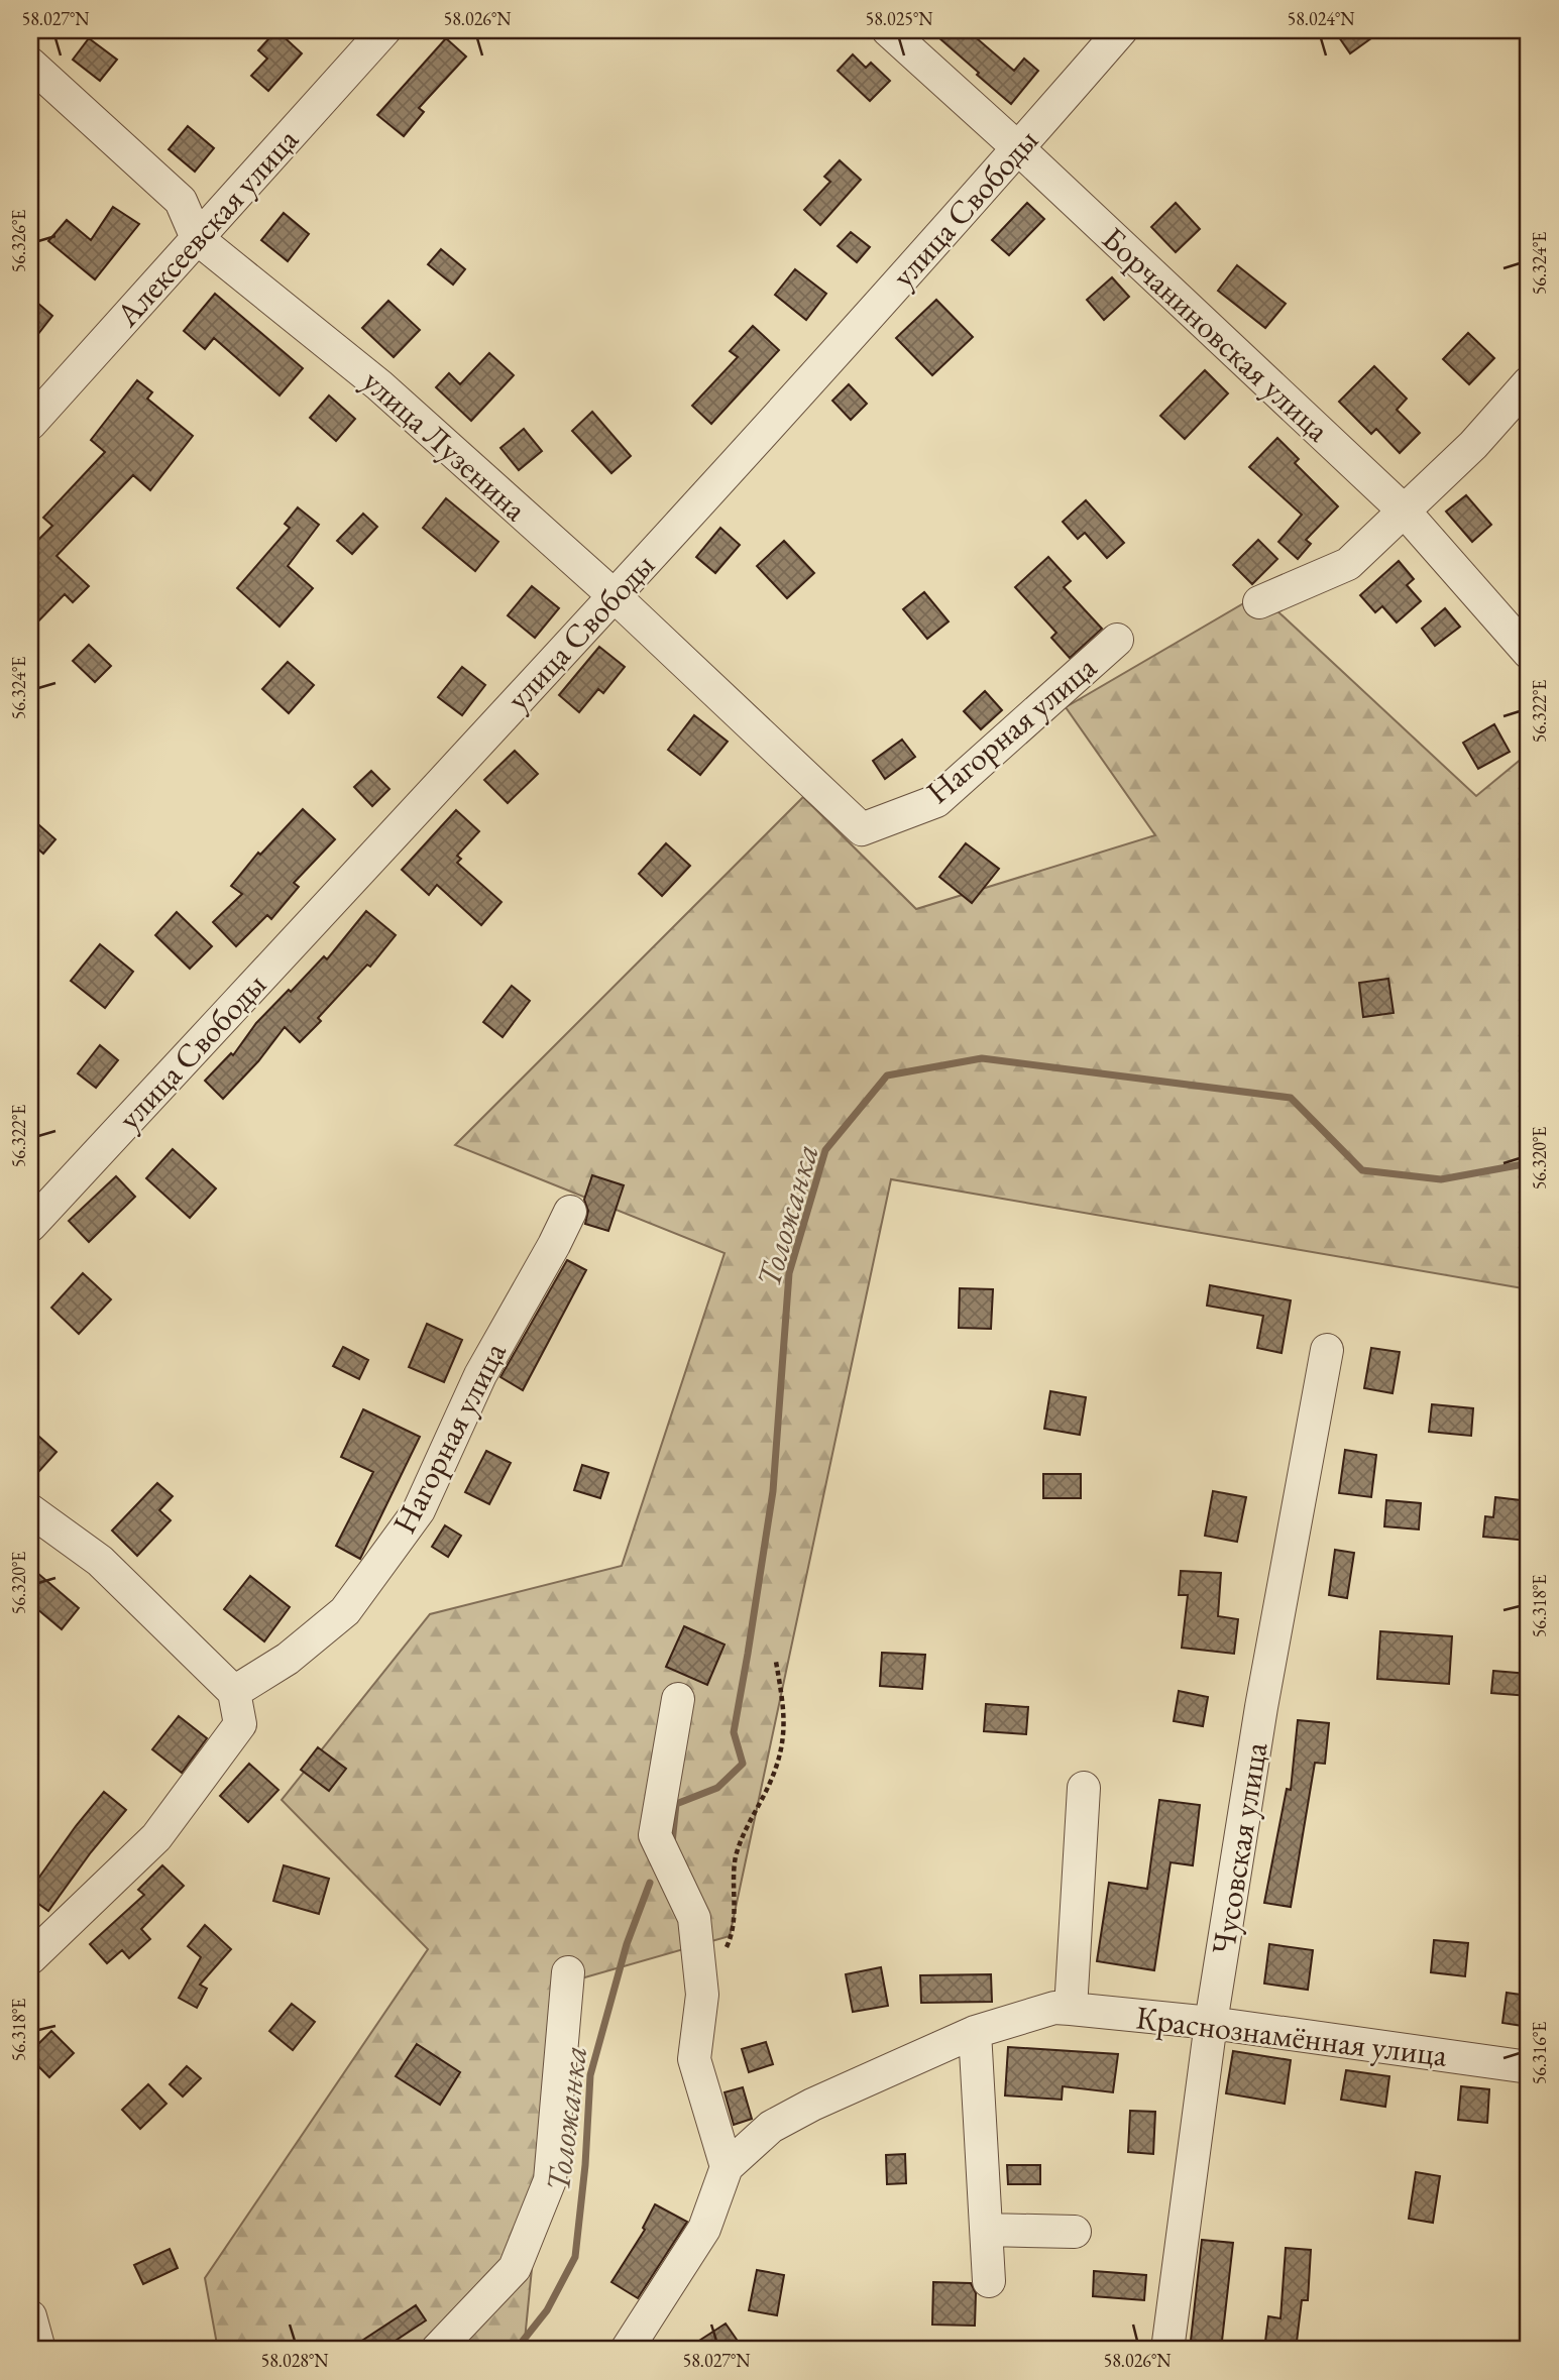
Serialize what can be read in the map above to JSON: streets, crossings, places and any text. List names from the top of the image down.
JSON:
{
  "streets": {
    "street": [
      "улица Свободы",
      "Алексеевская улица",
      "Борчаниновская улица",
      "улица Лузенина",
      "Нагорная улица",
      "Чусовская улица",
      "Краснознамённая улица"
    ]
  },
  "crossings": [
    ["улица Свободы", "Борчаниновская улица"],
    ["улица Свободы", "улица Лузенина"],
    ["Алексеевская улица", "улица Лузенина"],
    ["улица Лузенина", "Нагорная улица"],
    ["Чусовская улица", "Краснознамённая улица"]
  ],
  "water": ["Толожанка"],
  "coordinates": [
    "58.027°N",
    "58.026°N",
    "58.025°N",
    "58.024°N",
    "56.326°E",
    "56.324°E",
    "56.322°E",
    "56.320°E",
    "56.318°E",
    "56.316°E",
    "58.028°N"
  ]
}
